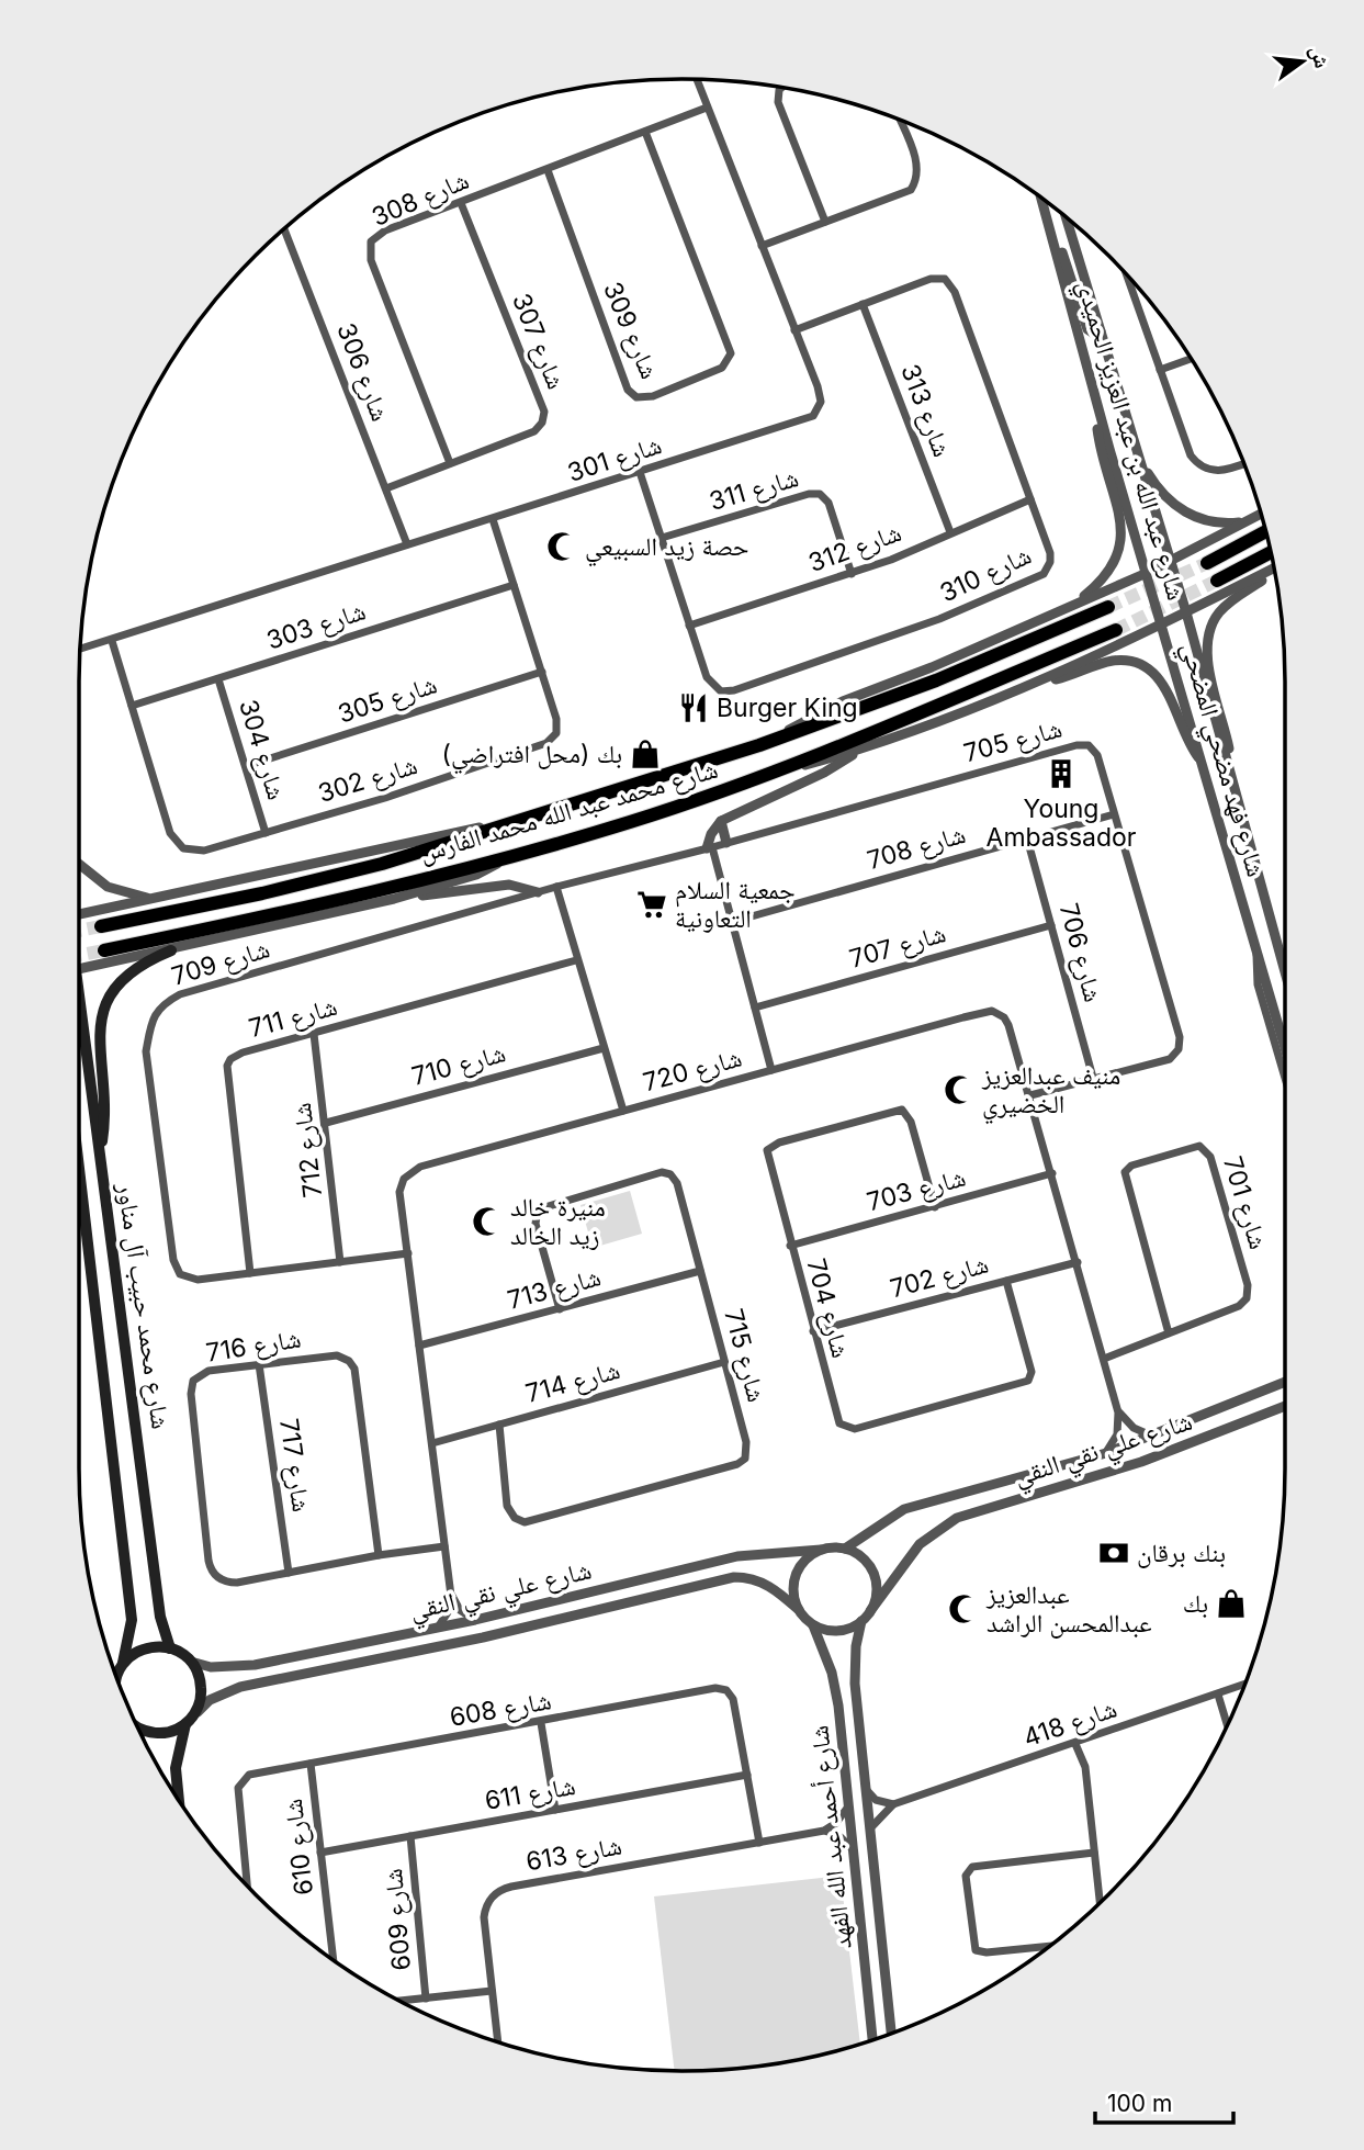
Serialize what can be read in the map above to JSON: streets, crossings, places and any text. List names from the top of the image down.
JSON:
{
  "streets": {
    "main road": ["شارع محمد عبد الله محمد الفارس", "شارع محمد حبيب آل مناور"],
    "street": [
      "شارع 308",
      "شارع 309",
      "شارع 307",
      "شارع 306",
      "شارع 313",
      "شارع عبد الله بن عبد العزيز الحميدي",
      "شارع 301",
      "شارع 311",
      "شارع 312",
      "شارع 310",
      "شارع 303",
      "شارع 305",
      "شارع 705",
      "شارع 304",
      "شارع فهد مضحي المضحي",
      "شارع 302",
      "شارع 708",
      "شارع 707",
      "شارع 706",
      "شارع 709",
      "شارع 711",
      "شارع 710",
      "شارع 720",
      "شارع 712",
      "شارع 703",
      "شارع 701",
      "شارع 702",
      "شارع 713",
      "شارع 704",
      "شارع 716",
      "شارع 715",
      "شارع 714",
      "شارع علي نقي النقي",
      "شارع 717",
      "شارع 608",
      "شارع 418",
      "شارع 611",
      "شارع أحمد عبد الله الفهد",
      "شارع 610",
      "شارع 613",
      "شارع 609"
    ]
  },
  "crossings": [
    ["شارع 308", "شارع 309"],
    ["شارع 308", "شارع 307"],
    ["شارع 308", "شارع 301"],
    ["شارع 307", "شارع 306"],
    ["شارع 306", "شارع 301"],
    ["شارع 313", "شارع 312"],
    ["شارع 313", "شارع 310"],
    ["شارع عبد الله بن عبد العزيز الحميدي", "شارع فهد مضحي المضحي"],
    ["شارع 301", "شارع 310"],
    ["شارع 301", "شارع 302"],
    ["شارع 311", "شارع 312"],
    ["شارع 311", "شارع 310"],
    ["شارع 312", "شارع 310"],
    ["شارع 303", "شارع 304"],
    ["شارع 303", "شارع 302"],
    ["شارع 305", "شارع 304"],
    ["شارع 305", "شارع 302"],
    ["شارع 705", "شارع 708"],
    ["شارع 705", "شارع 706"],
    ["شارع 705", "شارع 709"],
    ["شارع 705", "شارع 720"],
    ["شارع 304", "شارع 302"],
    ["شارع 708", "شارع 706"],
    ["شارع 707", "شارع 706"],
    ["شارع 709", "شارع 711"],
    ["شارع 709", "شارع 720"],
    ["شارع 709", "شارع 712"],
    ["شارع 711", "شارع 712"],
    ["شارع 710", "شارع 712"],
    ["شارع 720", "شارع 703"],
    ["شارع 720", "شارع 701"],
    ["شارع 720", "شارع 702"],
    ["شارع 720", "شارع 713"],
    ["شارع 720", "شارع 716"],
    ["شارع 720", "شارع 714"],
    ["شارع 720", "شارع علي نقي النقي"],
    ["شارع 703", "شارع 704"],
    ["شارع 702", "شارع 704"],
    ["شارع 713", "شارع 715"],
    ["شارع 716", "شارع 717"],
    ["شارع 715", "شارع 714"],
    ["شارع علي نقي النقي", "شارع أحمد عبد الله الفهد"],
    ["شارع 608", "شارع 611"],
    ["شارع 608", "شارع 610"],
    ["شارع 608", "شارع 613"],
    ["شارع 418", "شارع أحمد عبد الله الفهد"],
    ["شارع 611", "شارع 610"],
    ["شارع 611", "شارع 609"]
  ],
  "places": {
    "mosque": [
      "حصة زيد السبيعي",
      "منيف عبدالعزيز الخضيري",
      "منيرة خالد زيد الخالد",
      "عبدالعزيز عبدالمحسن الراشد"
    ],
    "restaurant": ["Burger King"],
    "shop": ["بك (محل افتراضي)", "بك"],
    "building": ["Young Ambassador"],
    "supermarket": ["جمعية السلام التعاونية"],
    "bank": ["بنك برقان"]
  },
  "scale_bar": "100 m",
  "north": "right"
}
